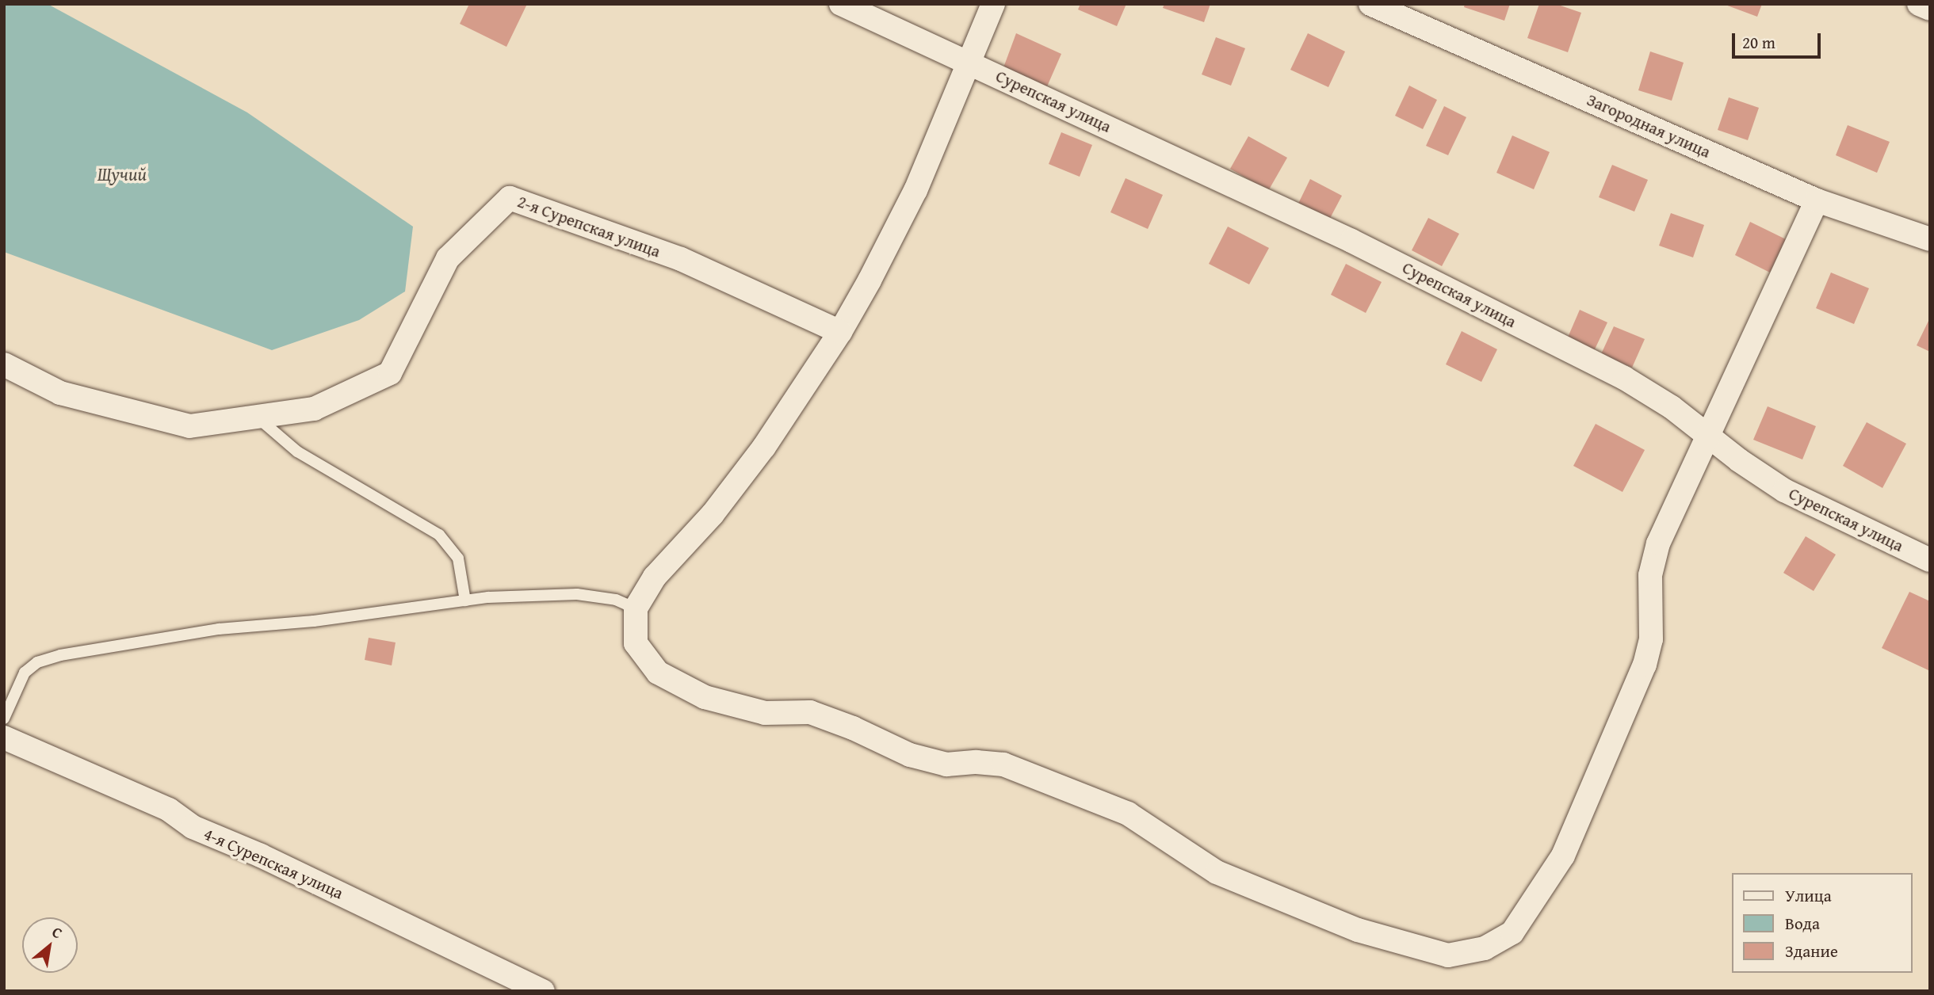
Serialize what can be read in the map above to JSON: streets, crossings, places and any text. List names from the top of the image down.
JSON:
{
  "streets": {
    "street": [
      "Сурепская улица",
      "Загородная улица",
      "2-я Сурепская улица",
      "4-я Сурепская улица"
    ]
  },
  "water": ["Щучий"],
  "legend": ["Улица", "Вода", "Здание"],
  "scale_bar": "20 m",
  "north": "top right"
}
